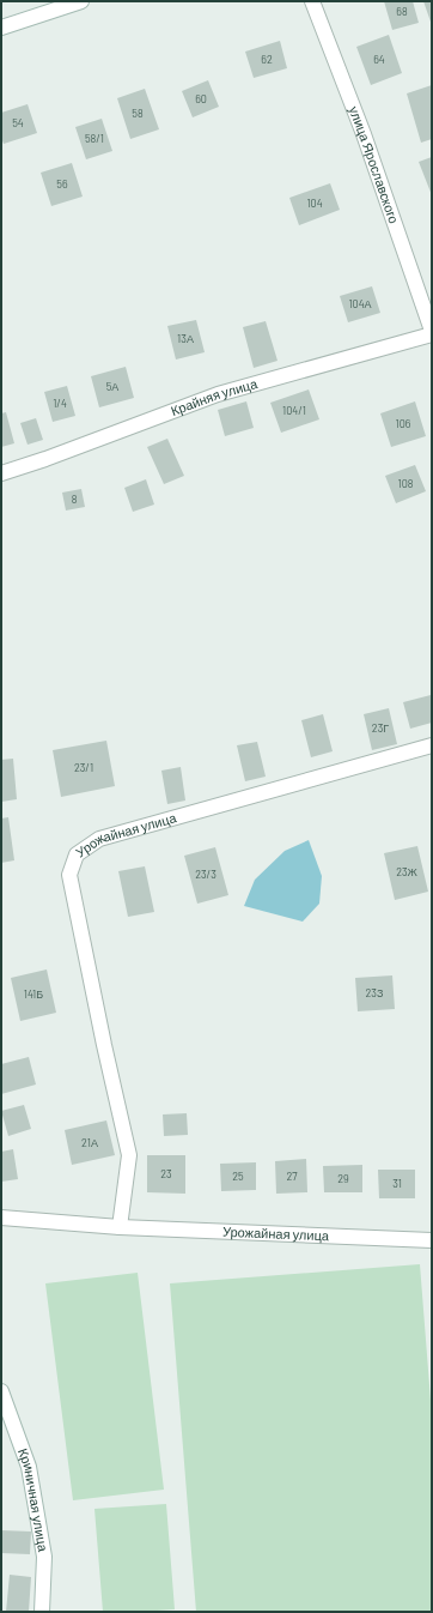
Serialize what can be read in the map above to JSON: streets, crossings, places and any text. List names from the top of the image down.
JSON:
{
  "streets": {
    "street": [
      "улица Ярославского",
      "Крайняя улица",
      "Урожайная улица",
      "Криничная улица"
    ]
  },
  "house_numbers": [
    "68",
    "62",
    "64",
    "60",
    "58",
    "54",
    "58/1",
    "56",
    "104",
    "104А",
    "13А",
    "5А",
    "1/4",
    "104/1",
    "106",
    "108",
    "8",
    "23Г",
    "23/1",
    "23Ж",
    "23/3",
    "23З",
    "141Б",
    "21А",
    "23",
    "25",
    "27",
    "29",
    "31"
  ]
}
